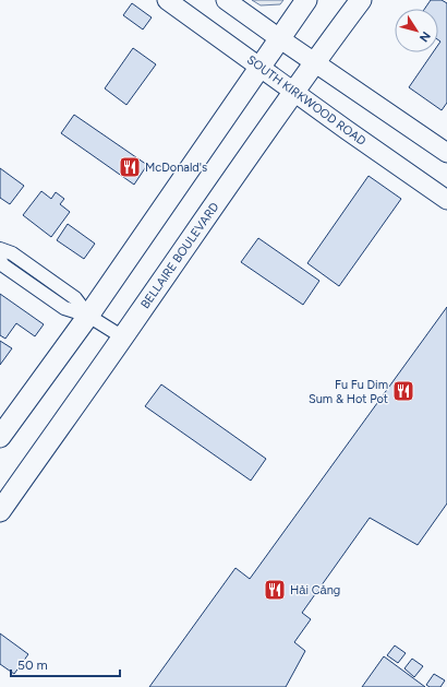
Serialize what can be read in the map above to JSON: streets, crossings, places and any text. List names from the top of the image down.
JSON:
{
  "streets": {
    "main road": ["SOUTH KIRKWOOD ROAD", "BELLAIRE BOULEVARD"]
  },
  "crossings": [
    ["SOUTH KIRKWOOD ROAD", "BELLAIRE BOULEVARD"]
  ],
  "places": {
    "restaurant": ["McDonald's", "Fu Fu Dim Sum & Hot Pot", "Hải Cảng"]
  },
  "scale_bar": "50 m",
  "north": "bottom right"
}
